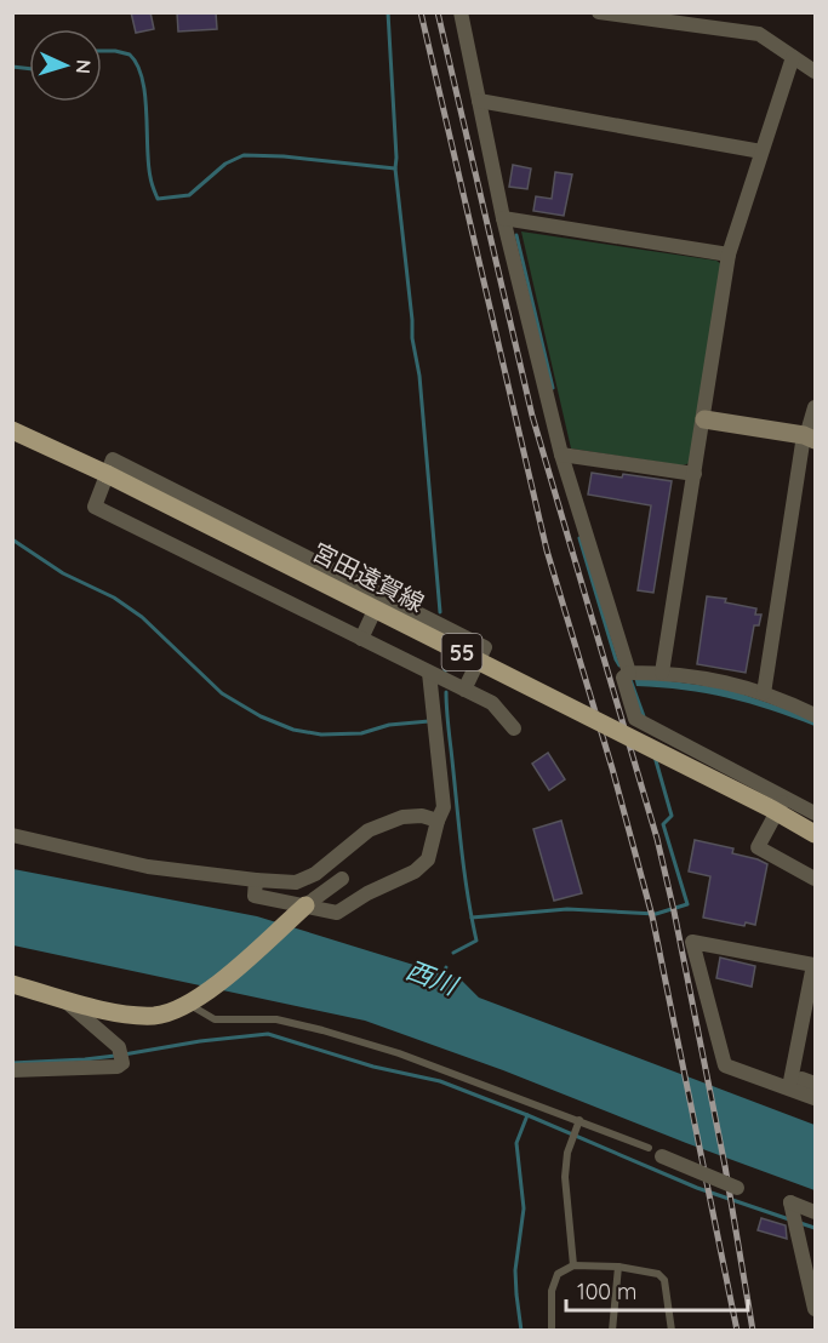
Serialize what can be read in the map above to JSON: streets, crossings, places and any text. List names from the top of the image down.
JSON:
{
  "streets": {
    "main road": ["宮田遠賀線", "55"]
  },
  "water": ["西川"],
  "scale_bar": "100 m",
  "north": "right"
}
